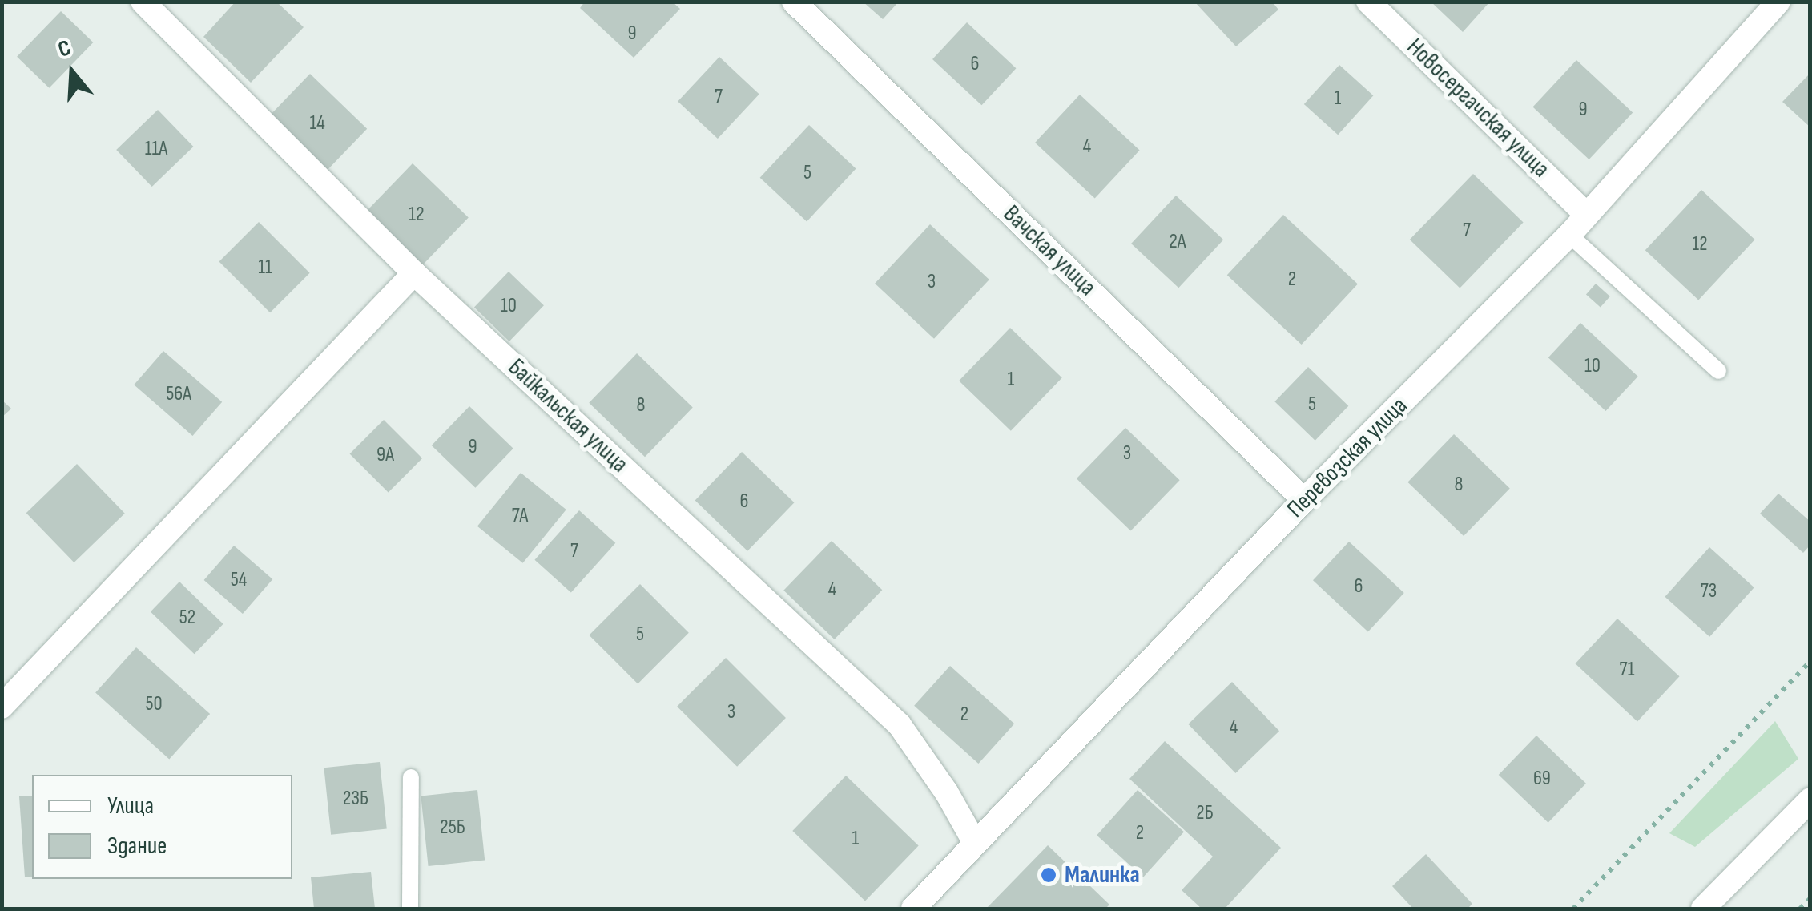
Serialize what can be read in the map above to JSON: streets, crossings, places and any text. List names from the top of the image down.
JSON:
{
  "streets": {
    "street": [
      "Новосергачская улица",
      "Вачская улица",
      "Байкальская улица",
      "Перевозская улица"
    ]
  },
  "crossings": [
    ["Новосергачская улица", "Перевозская улица"],
    ["Вачская улица", "Перевозская улица"],
    ["Байкальская улица", "Перевозская улица"]
  ],
  "places": ["Малинка"],
  "house_numbers": [
    "9",
    "6",
    "7",
    "1",
    "9",
    "14",
    "4",
    "11А",
    "5",
    "12",
    "7",
    "2А",
    "12",
    "11",
    "2",
    "3",
    "10",
    "10",
    "1",
    "56А",
    "5",
    "8",
    "9",
    "3",
    "9А",
    "8",
    "6",
    "7А",
    "7",
    "54",
    "6",
    "4",
    "73",
    "52",
    "5",
    "71",
    "50",
    "3",
    "2",
    "4",
    "69",
    "23Б",
    "2Б",
    "25Б",
    "2",
    "1"
  ],
  "legend": ["Улица", "Здание"],
  "north": "top"
}
